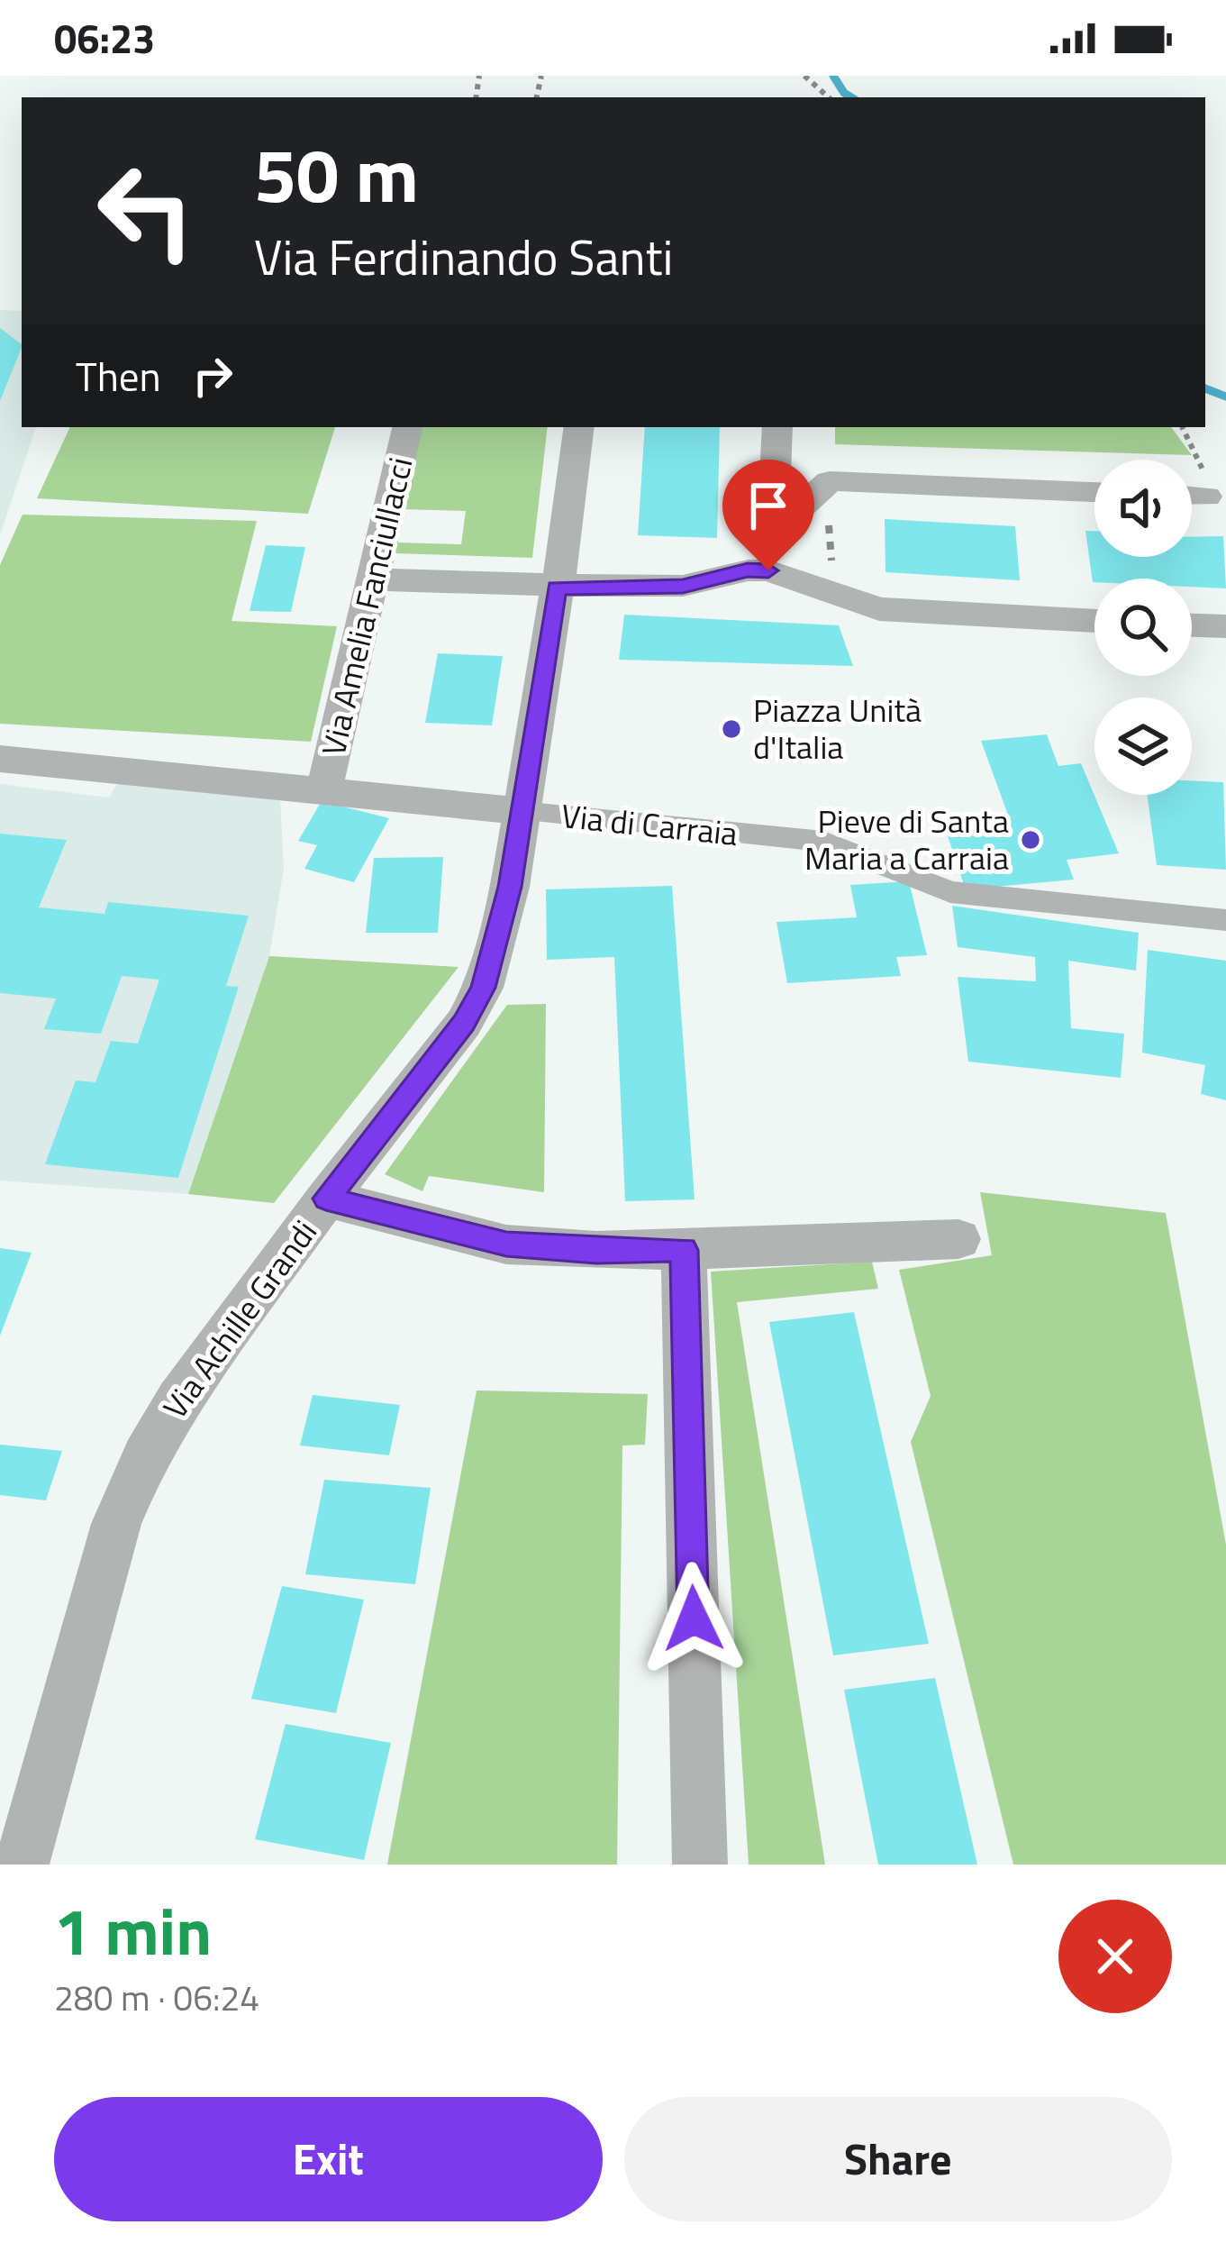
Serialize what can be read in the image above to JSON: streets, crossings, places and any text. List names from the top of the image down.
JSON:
{
  "streets": {
    "street": ["Via Amelia Fanciullacci", "Via di Carraia", "Via Achille Grandi"]
  },
  "crossings": [
    ["Via Amelia Fanciullacci", "Via di Carraia"],
    ["Via di Carraia", "Via Achille Grandi"]
  ],
  "places": ["Piazza Unità d'Italia", "Pieve di Santa Maria a Carraia"],
  "page": {
    "status": "06:23",
    "turn": ["50 m", "Via Ferdinando Santi"],
    "then": "Then",
    "heading": ["1 min", "280 m · 06:24"],
    "buttons": ["Exit", "Share"]
  }
}
